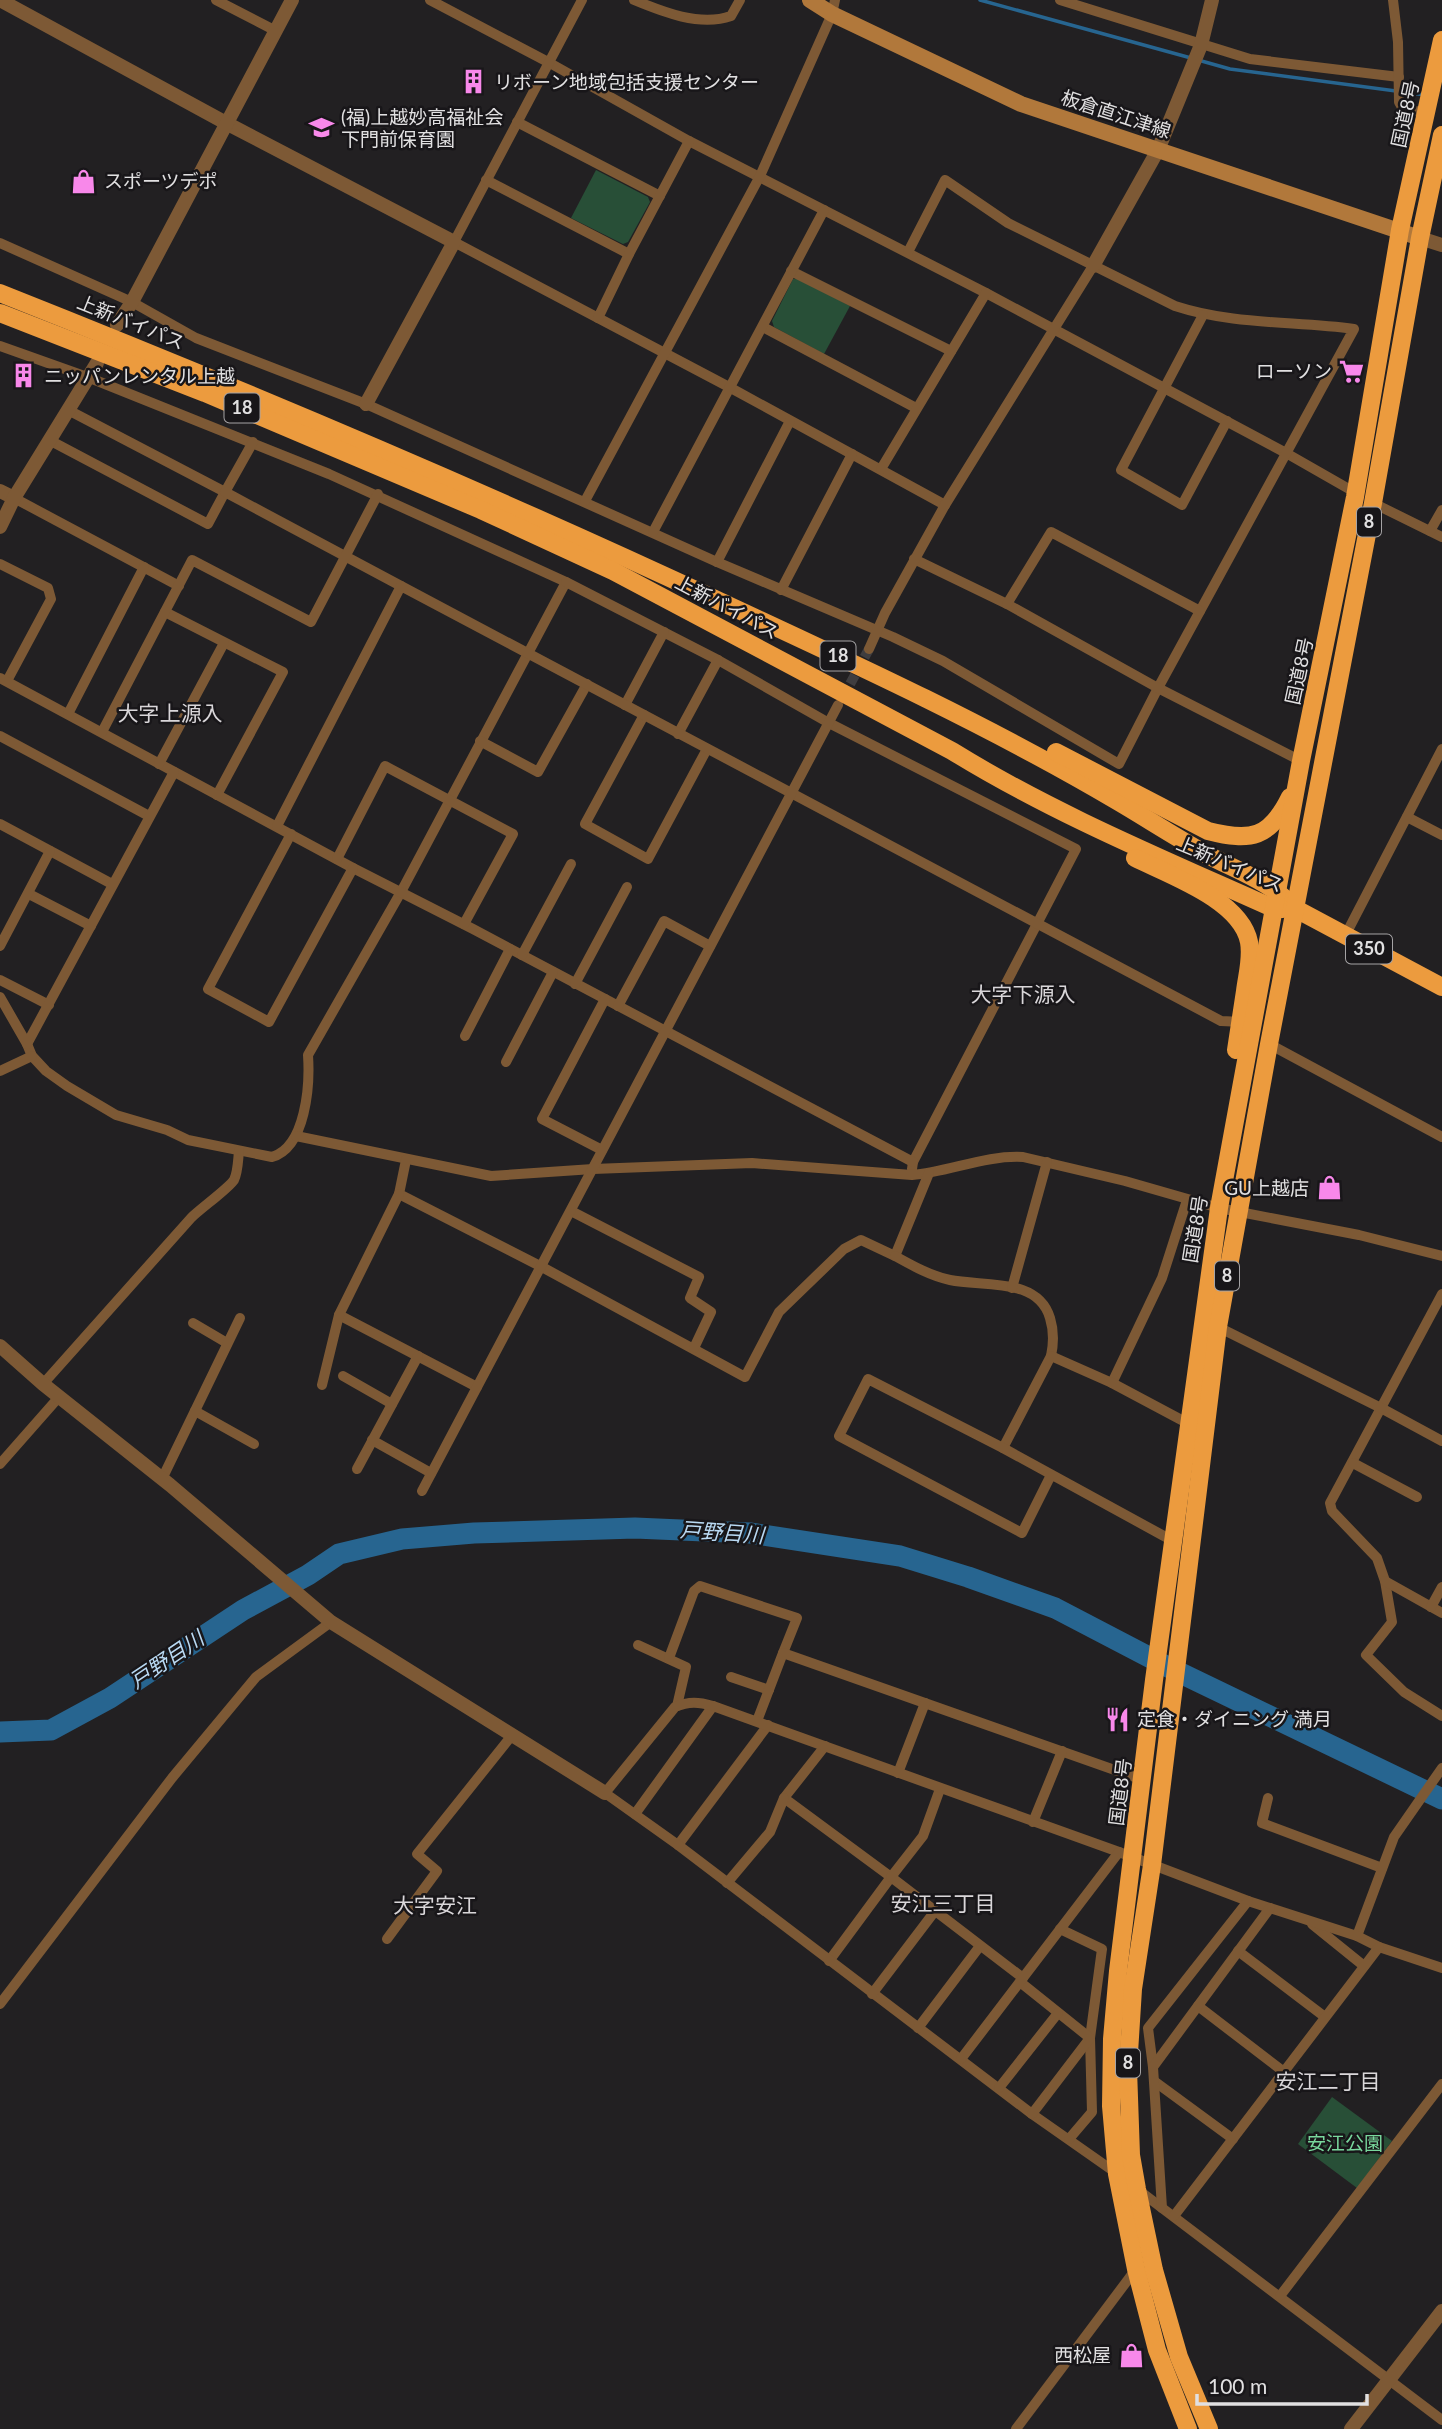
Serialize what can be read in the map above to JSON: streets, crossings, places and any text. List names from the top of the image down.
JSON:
{
  "streets": {
    "highway": [
      "国道8号",
      "上新バイパス",
      "18",
      "8",
      "350"
    ],
    "main road": ["板倉直江津線"]
  },
  "crossings": [
    ["板倉直江津線", "国道8号"],
    ["国道8号", "上新バイパス"],
    ["国道8号", "350"],
    ["上新バイパス", "350"]
  ],
  "districts": [
    "大字上源入",
    "大字下源入",
    "安江三丁目",
    "大字安江",
    "安江二丁目"
  ],
  "water": ["戸野目川"],
  "parks": ["安江公園"],
  "places": {
    "building": ["リボーン地域包括支援センター", "ニッパンレンタル上越"],
    "school or university": ["(福)上越妙高福祉会 下門前保育園"],
    "shop": ["スポーツデポ", "GU上越店", "西松屋"],
    "supermarket": ["ローソン"],
    "restaurant": ["定食・ダイニング 満月"]
  },
  "scale_bar": "100 m"
}
